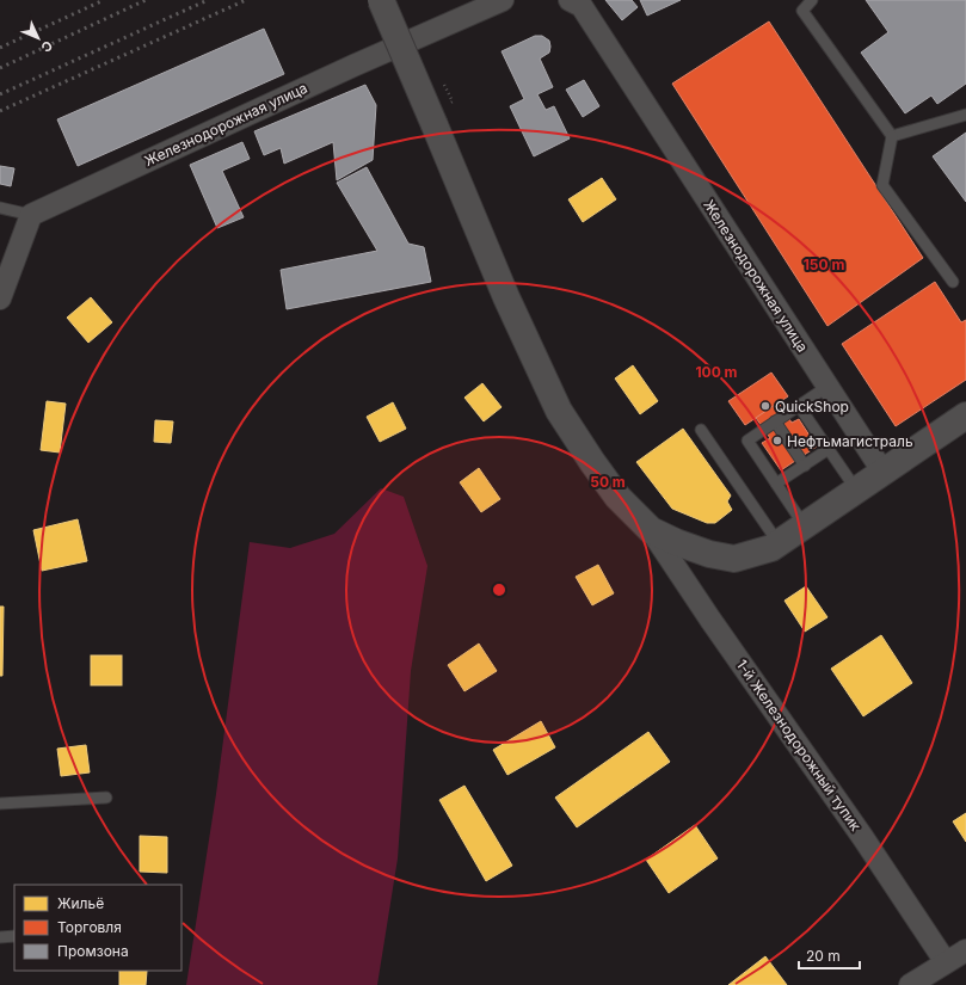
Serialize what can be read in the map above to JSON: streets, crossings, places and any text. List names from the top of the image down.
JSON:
{
  "streets": {
    "street": ["Железнодорожная улица", "1-й Железнодорожный тупик"]
  },
  "places": ["QuickShop", "Нефтьмагистраль"],
  "legend": ["Жильё", "Торговля", "Промзона"],
  "scale_bar": "20 m",
  "north": "bottom right",
  "rings": ["150 m", "100 m", "50 m"]
}
